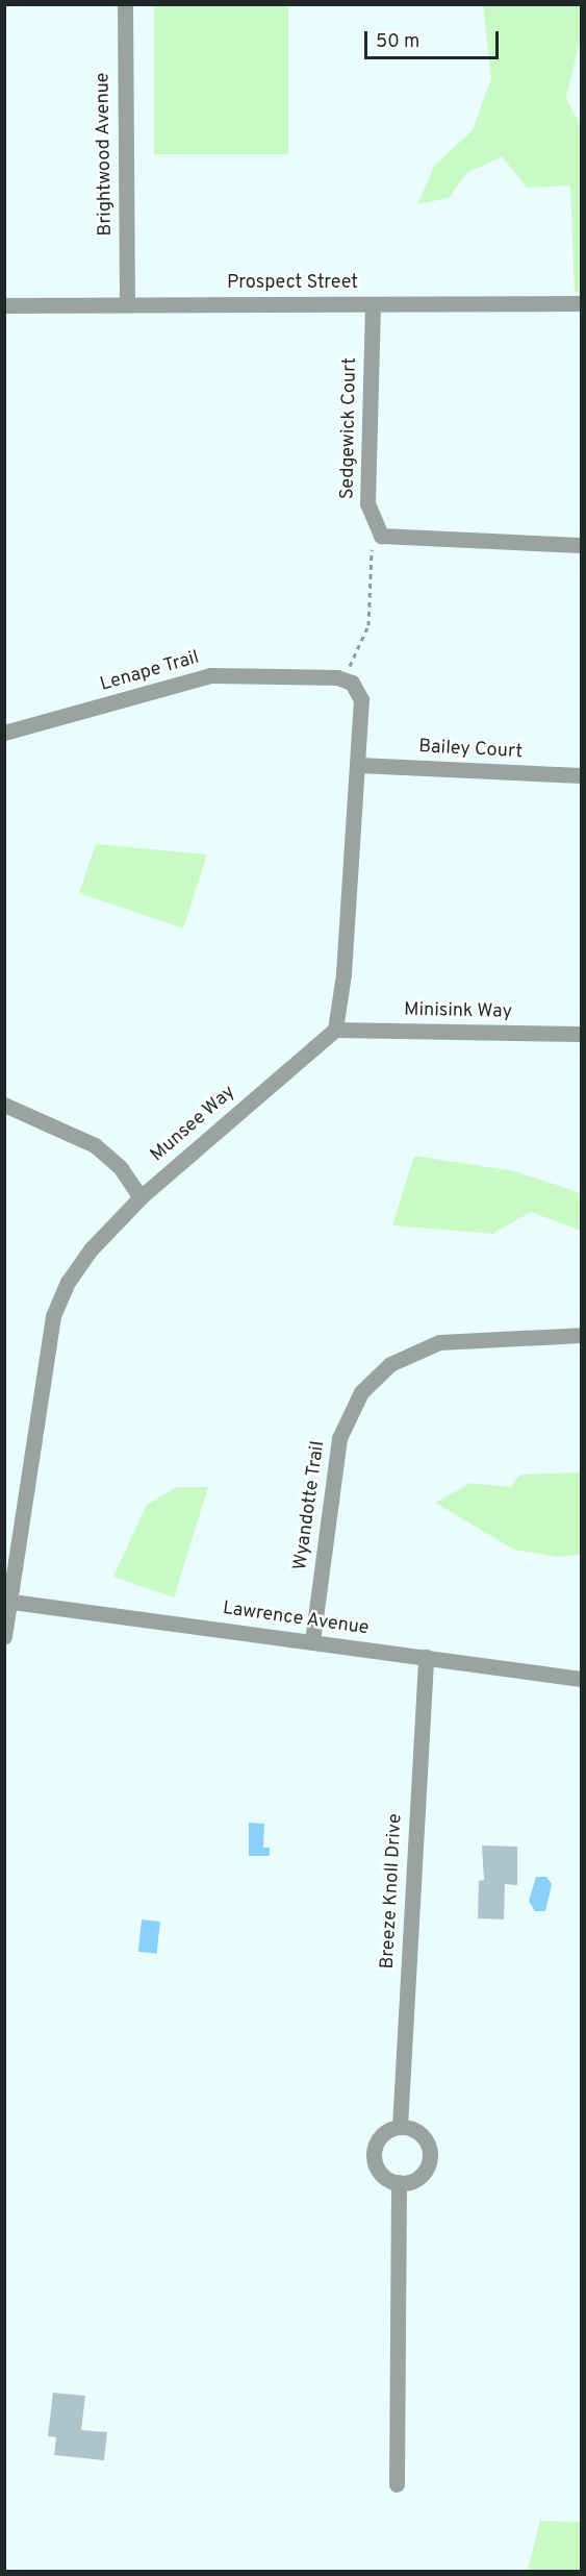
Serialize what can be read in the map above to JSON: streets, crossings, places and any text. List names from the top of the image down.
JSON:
{
  "streets": {
    "street": [
      "Brightwood Avenue",
      "Prospect Street",
      "Sedgewick Court",
      "Lenape Trail",
      "Bailey Court",
      "Minisink Way",
      "Munsee Way",
      "Wyandotte Trail",
      "Lawrence Avenue",
      "Breeze Knoll Drive"
    ]
  },
  "crossings": [
    ["Brightwood Avenue", "Prospect Street"],
    ["Prospect Street", "Sedgewick Court"],
    ["Minisink Way", "Munsee Way"],
    ["Munsee Way", "Lawrence Avenue"],
    ["Wyandotte Trail", "Lawrence Avenue"],
    ["Lawrence Avenue", "Breeze Knoll Drive"]
  ],
  "scale_bar": "50 m"
}
